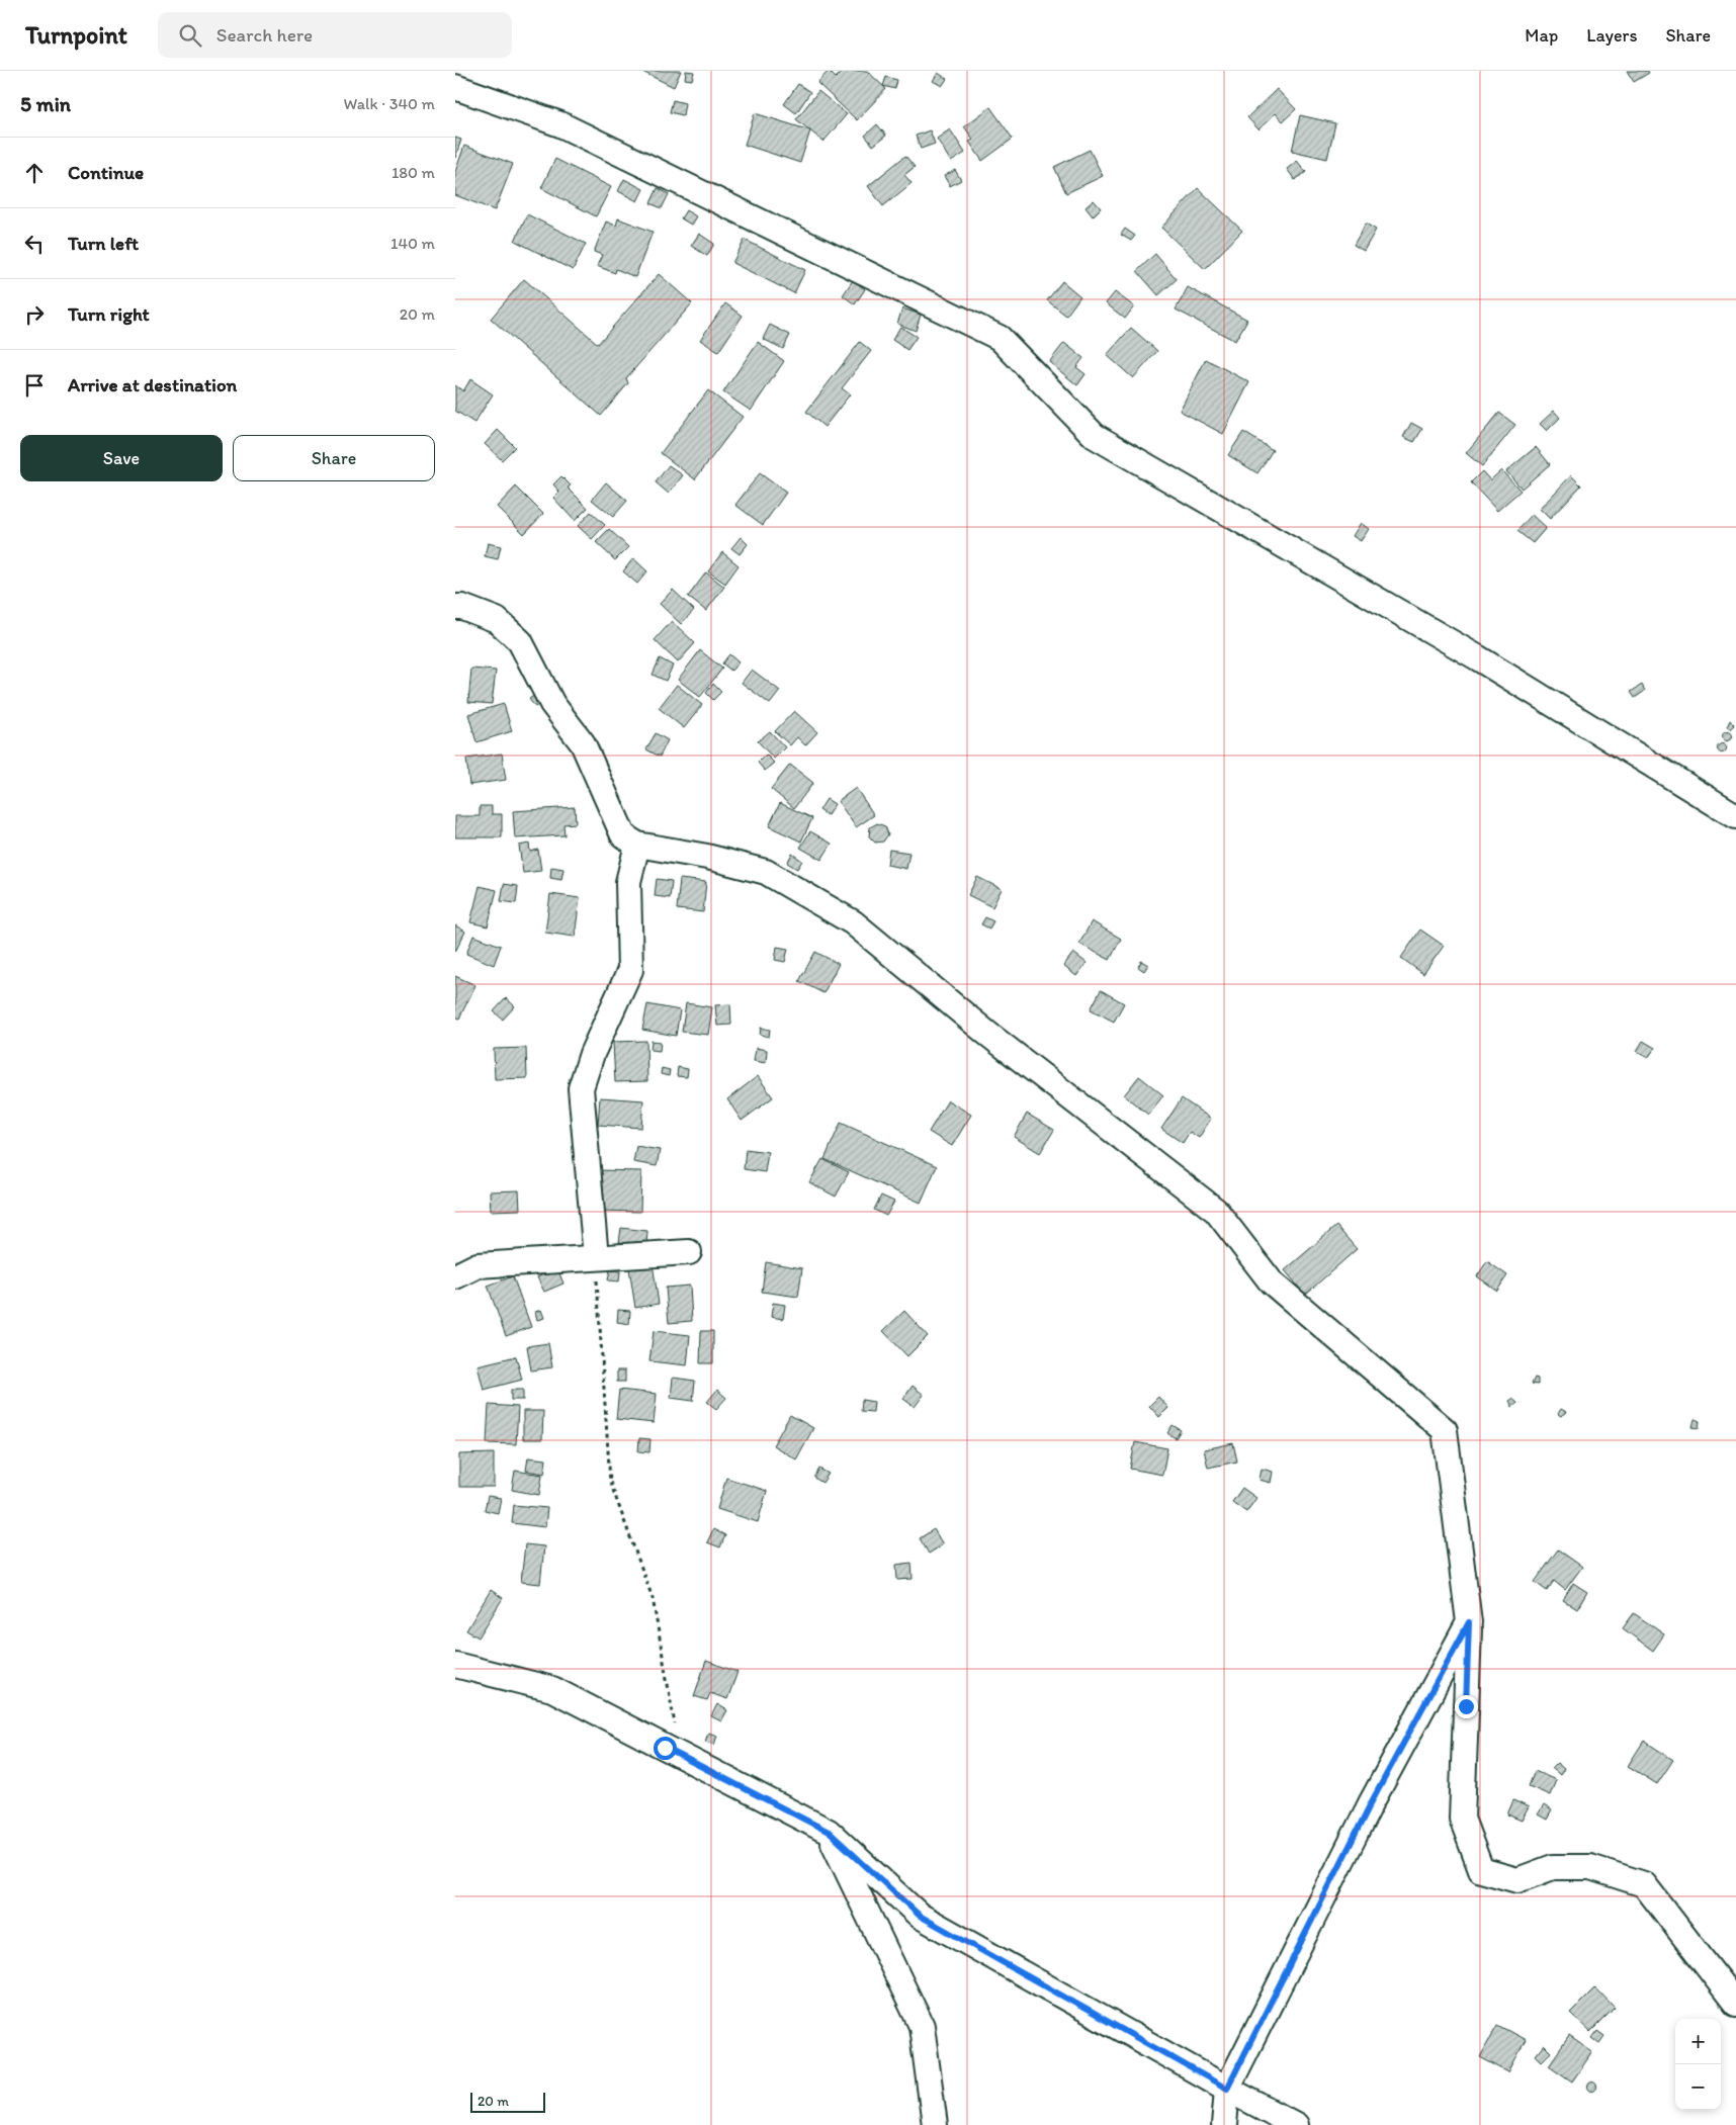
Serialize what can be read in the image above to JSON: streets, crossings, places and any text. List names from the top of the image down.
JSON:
{
  "scale_bar": "20 m",
  "page": {
    "header": "Turnpoint",
    "search": "Search here",
    "nav": ["Map", "Layers", "Share"],
    "heading": ["5 min", "Walk · 340 m"],
    "list": [
      ["Continue", "180 m"],
      ["Turn left", "140 m"],
      ["Turn right", "20 m"],
      "Arrive at destination"
    ],
    "buttons": ["Save", "Share"],
    "map_buttons": ["+", "−"],
    "scale": "20 m"
  }
}
